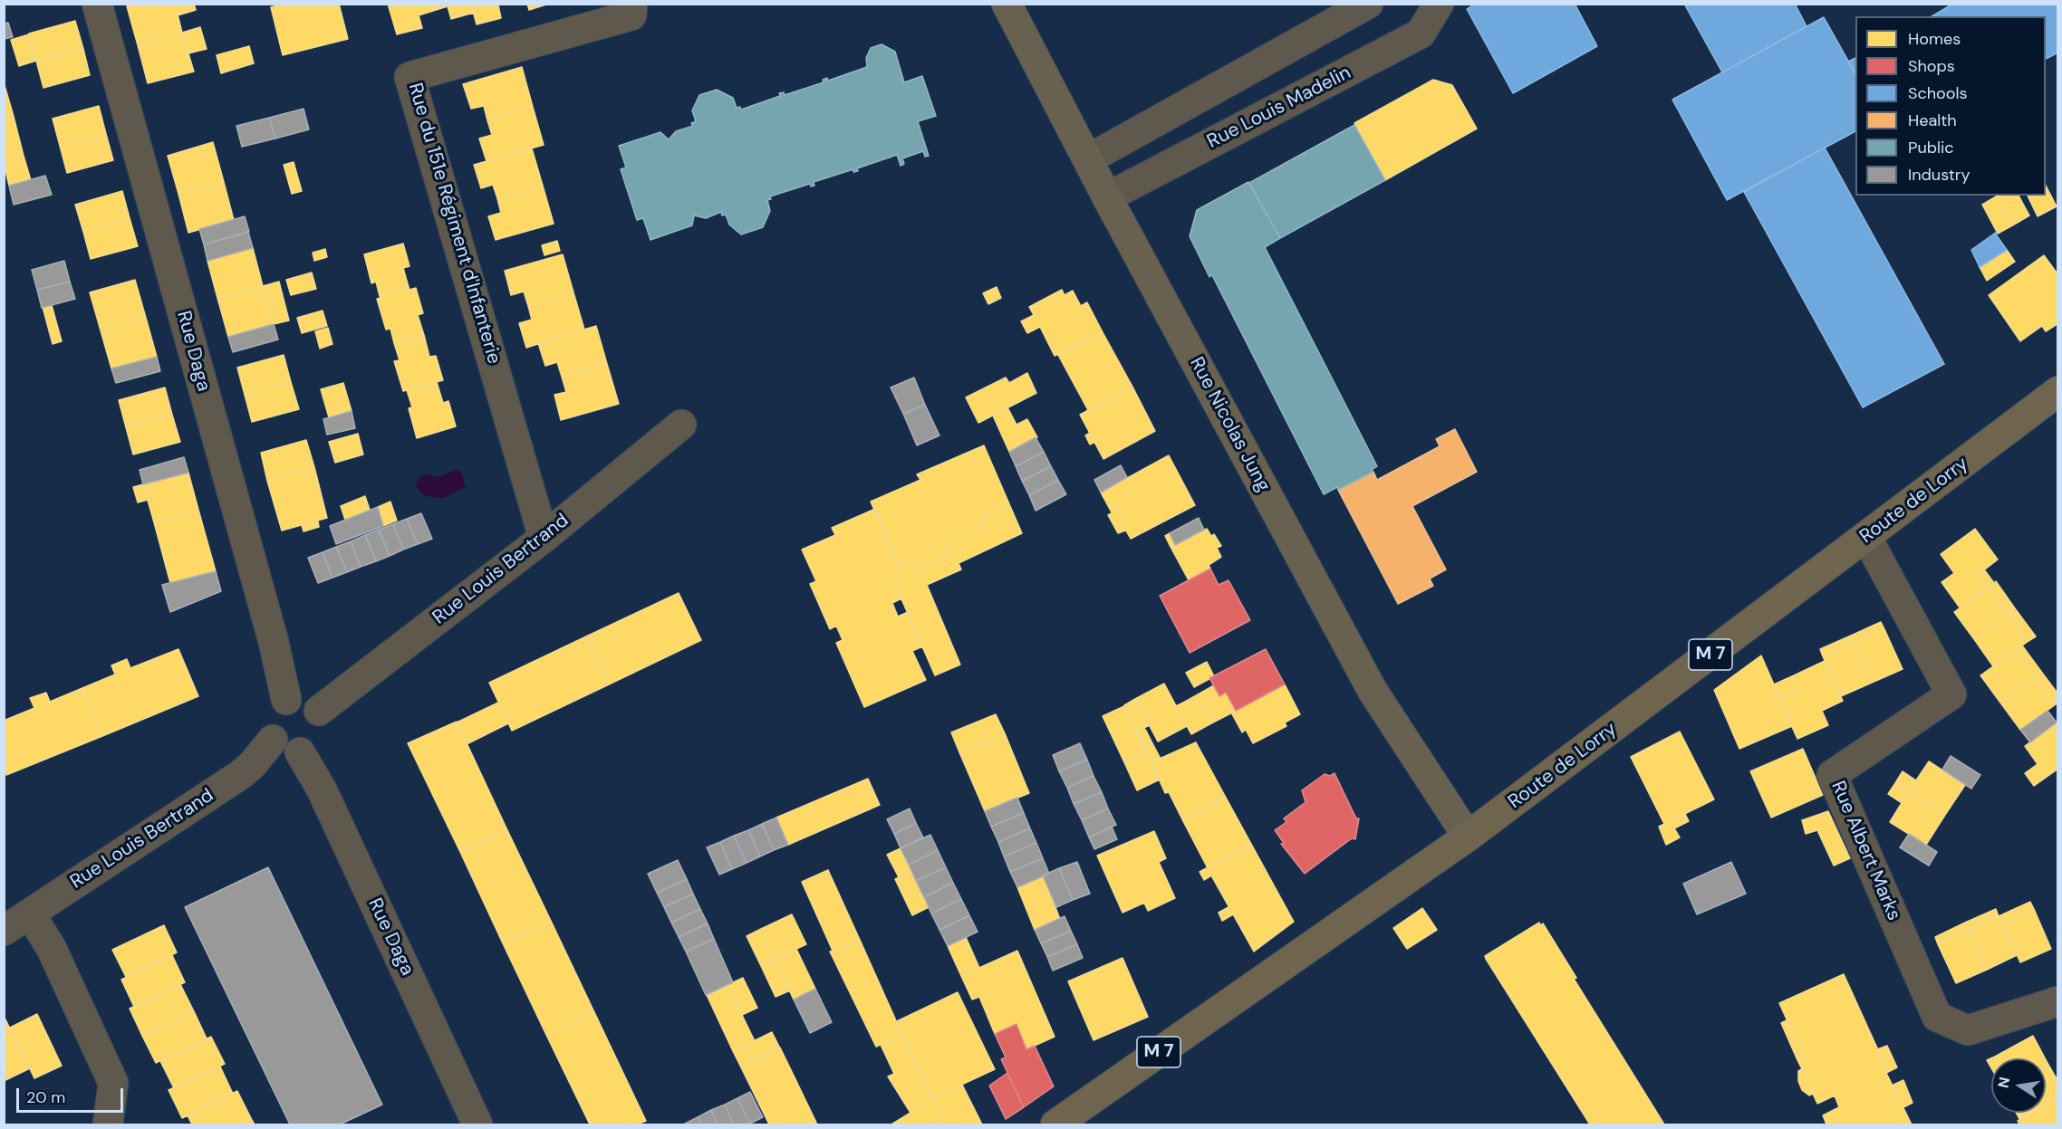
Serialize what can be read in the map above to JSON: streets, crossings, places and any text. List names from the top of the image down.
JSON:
{
  "streets": {
    "main road": ["Rue Nicolas Jung", "Route de Lorry", "M 7"],
    "street": [
      "Rue Louis Madelin",
      "Rue du 151e Régiment d'Infanterie",
      "Rue Daga",
      "Rue Louis Bertrand",
      "Rue Albert Marks"
    ]
  },
  "crossings": [
    ["Rue Louis Madelin", "Rue Nicolas Jung"],
    ["Rue du 151e Régiment d'Infanterie", "Rue Louis Bertrand"],
    ["Rue Daga", "Rue Louis Bertrand"],
    ["Rue Nicolas Jung", "Route de Lorry"],
    ["Route de Lorry", "Rue Albert Marks"]
  ],
  "legend": [
    "Homes",
    "Shops",
    "Schools",
    "Health",
    "Public",
    "Industry"
  ],
  "scale_bar": "20 m",
  "north": "left"
}
